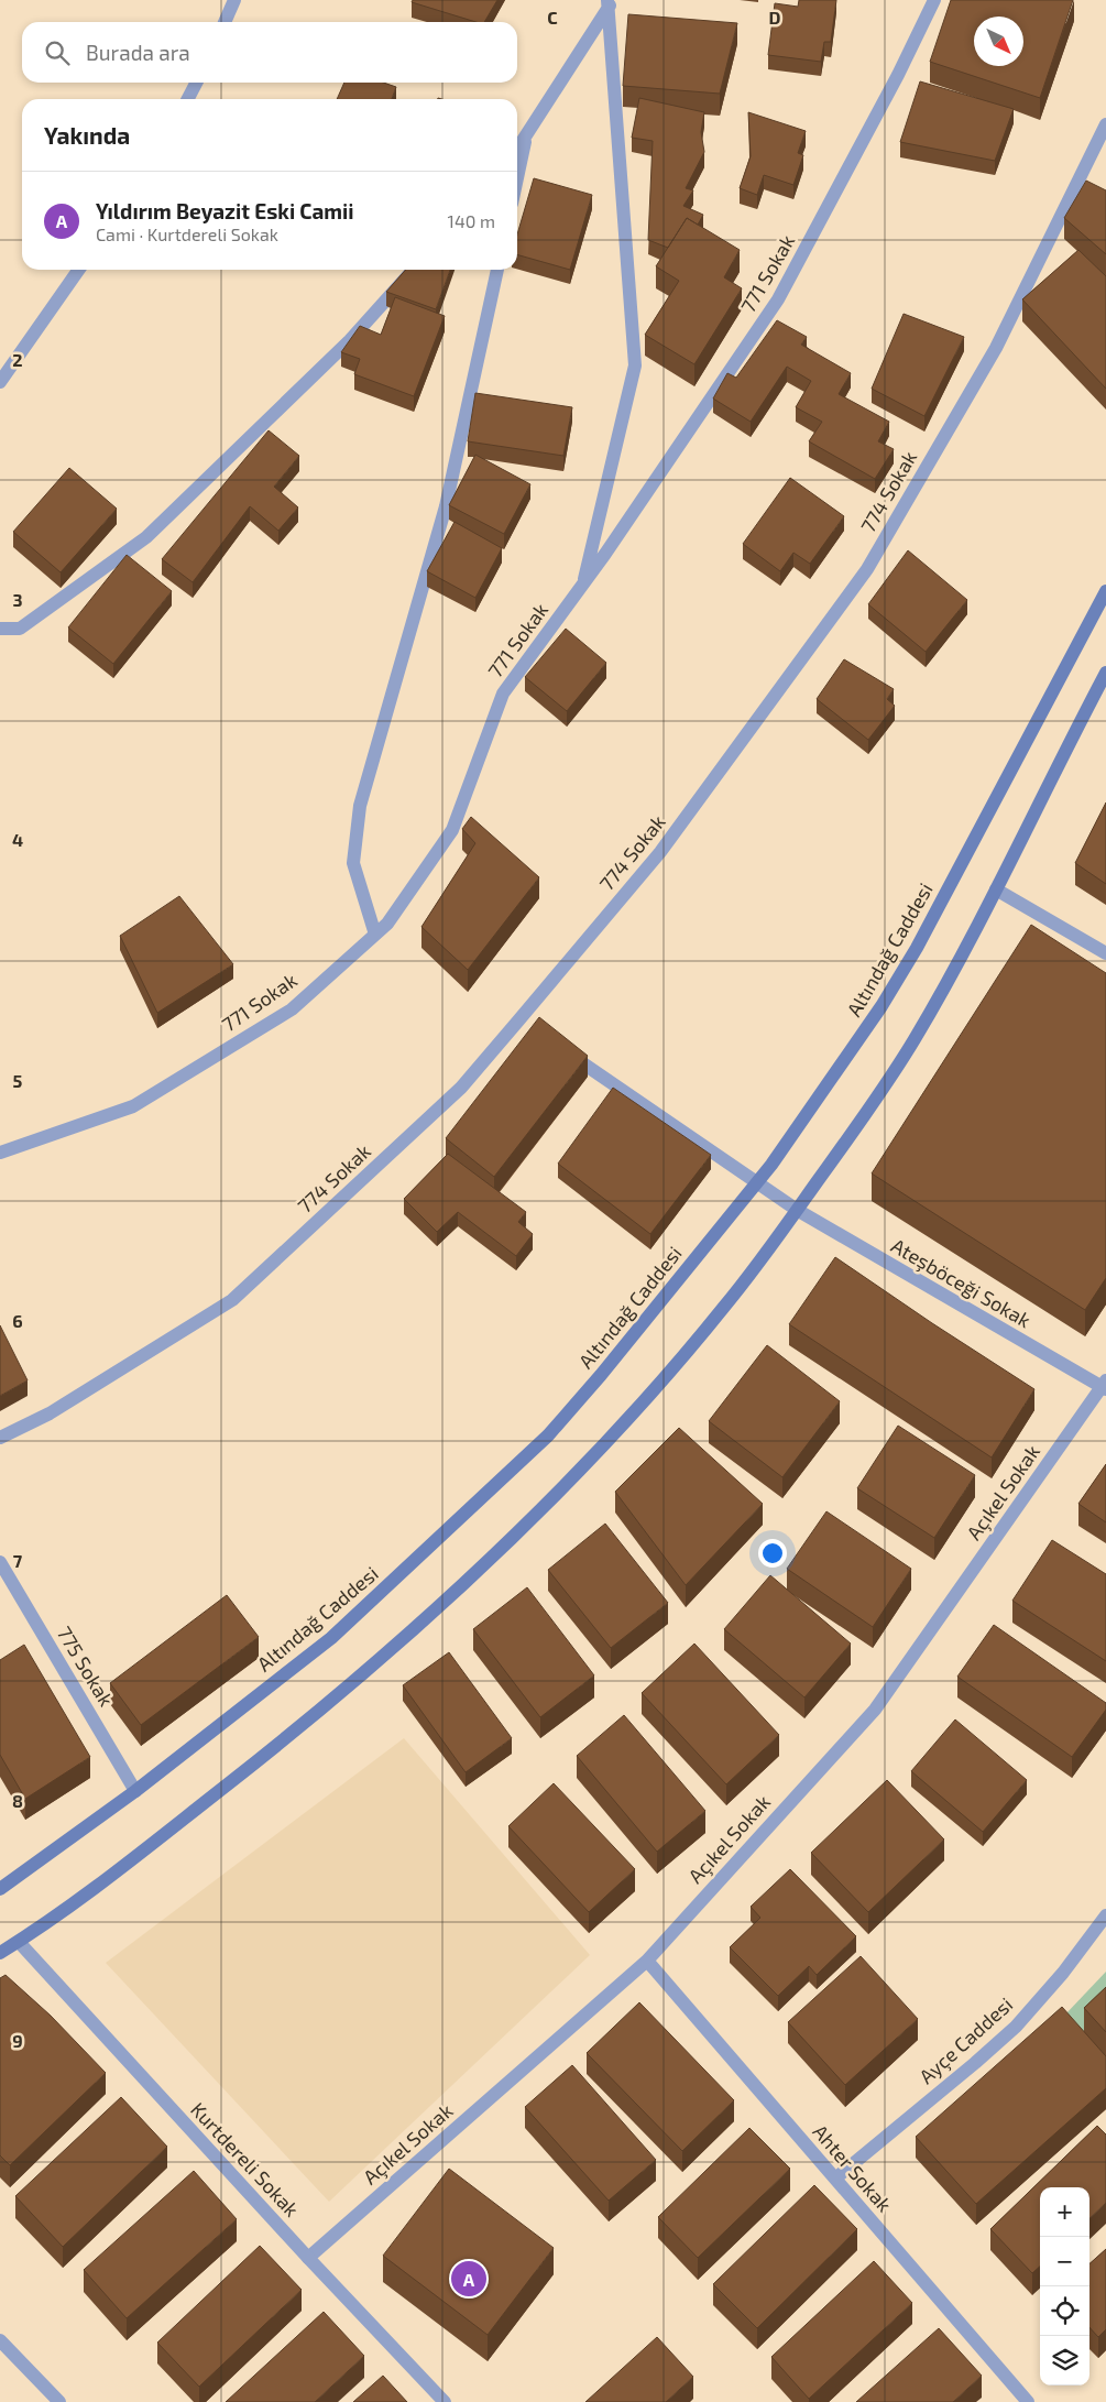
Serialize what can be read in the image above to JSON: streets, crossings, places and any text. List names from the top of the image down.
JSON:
{
  "streets": {
    "main road": ["Altındağ Caddesi"],
    "street": [
      "771 Sokak",
      "774 Sokak",
      "Ateşböceği Sokak",
      "Açıkel Sokak",
      "775 Sokak",
      "Ayçe Caddesi",
      "Kurtdereli Sokak",
      "Ahter Sokak"
    ]
  },
  "crossings": [
    ["Altındağ Caddesi", "Ateşböceği Sokak"],
    ["Altındağ Caddesi", "775 Sokak"],
    ["Ateşböceği Sokak", "Açıkel Sokak"],
    ["Açıkel Sokak", "Kurtdereli Sokak"],
    ["Açıkel Sokak", "Ahter Sokak"],
    ["Ayçe Caddesi", "Ahter Sokak"]
  ],
  "north": "bottom right",
  "page": {
    "search": "Burada ara",
    "heading": "Yakında",
    "list": [
      {
        "mark": "A",
        "name": "Yıldırım Beyazit Eski Camii",
        "note": "Cami · Kurtdereli Sokak",
        "value": "140 m"
      }
    ],
    "map_buttons": ["+", "−"],
    "pins": "A"
  },
  "grid": {
    "columns": ["C", "D"],
    "rows": [
      "2",
      "3",
      "4",
      "5",
      "6",
      "7",
      "8",
      "9"
    ]
  }
}
